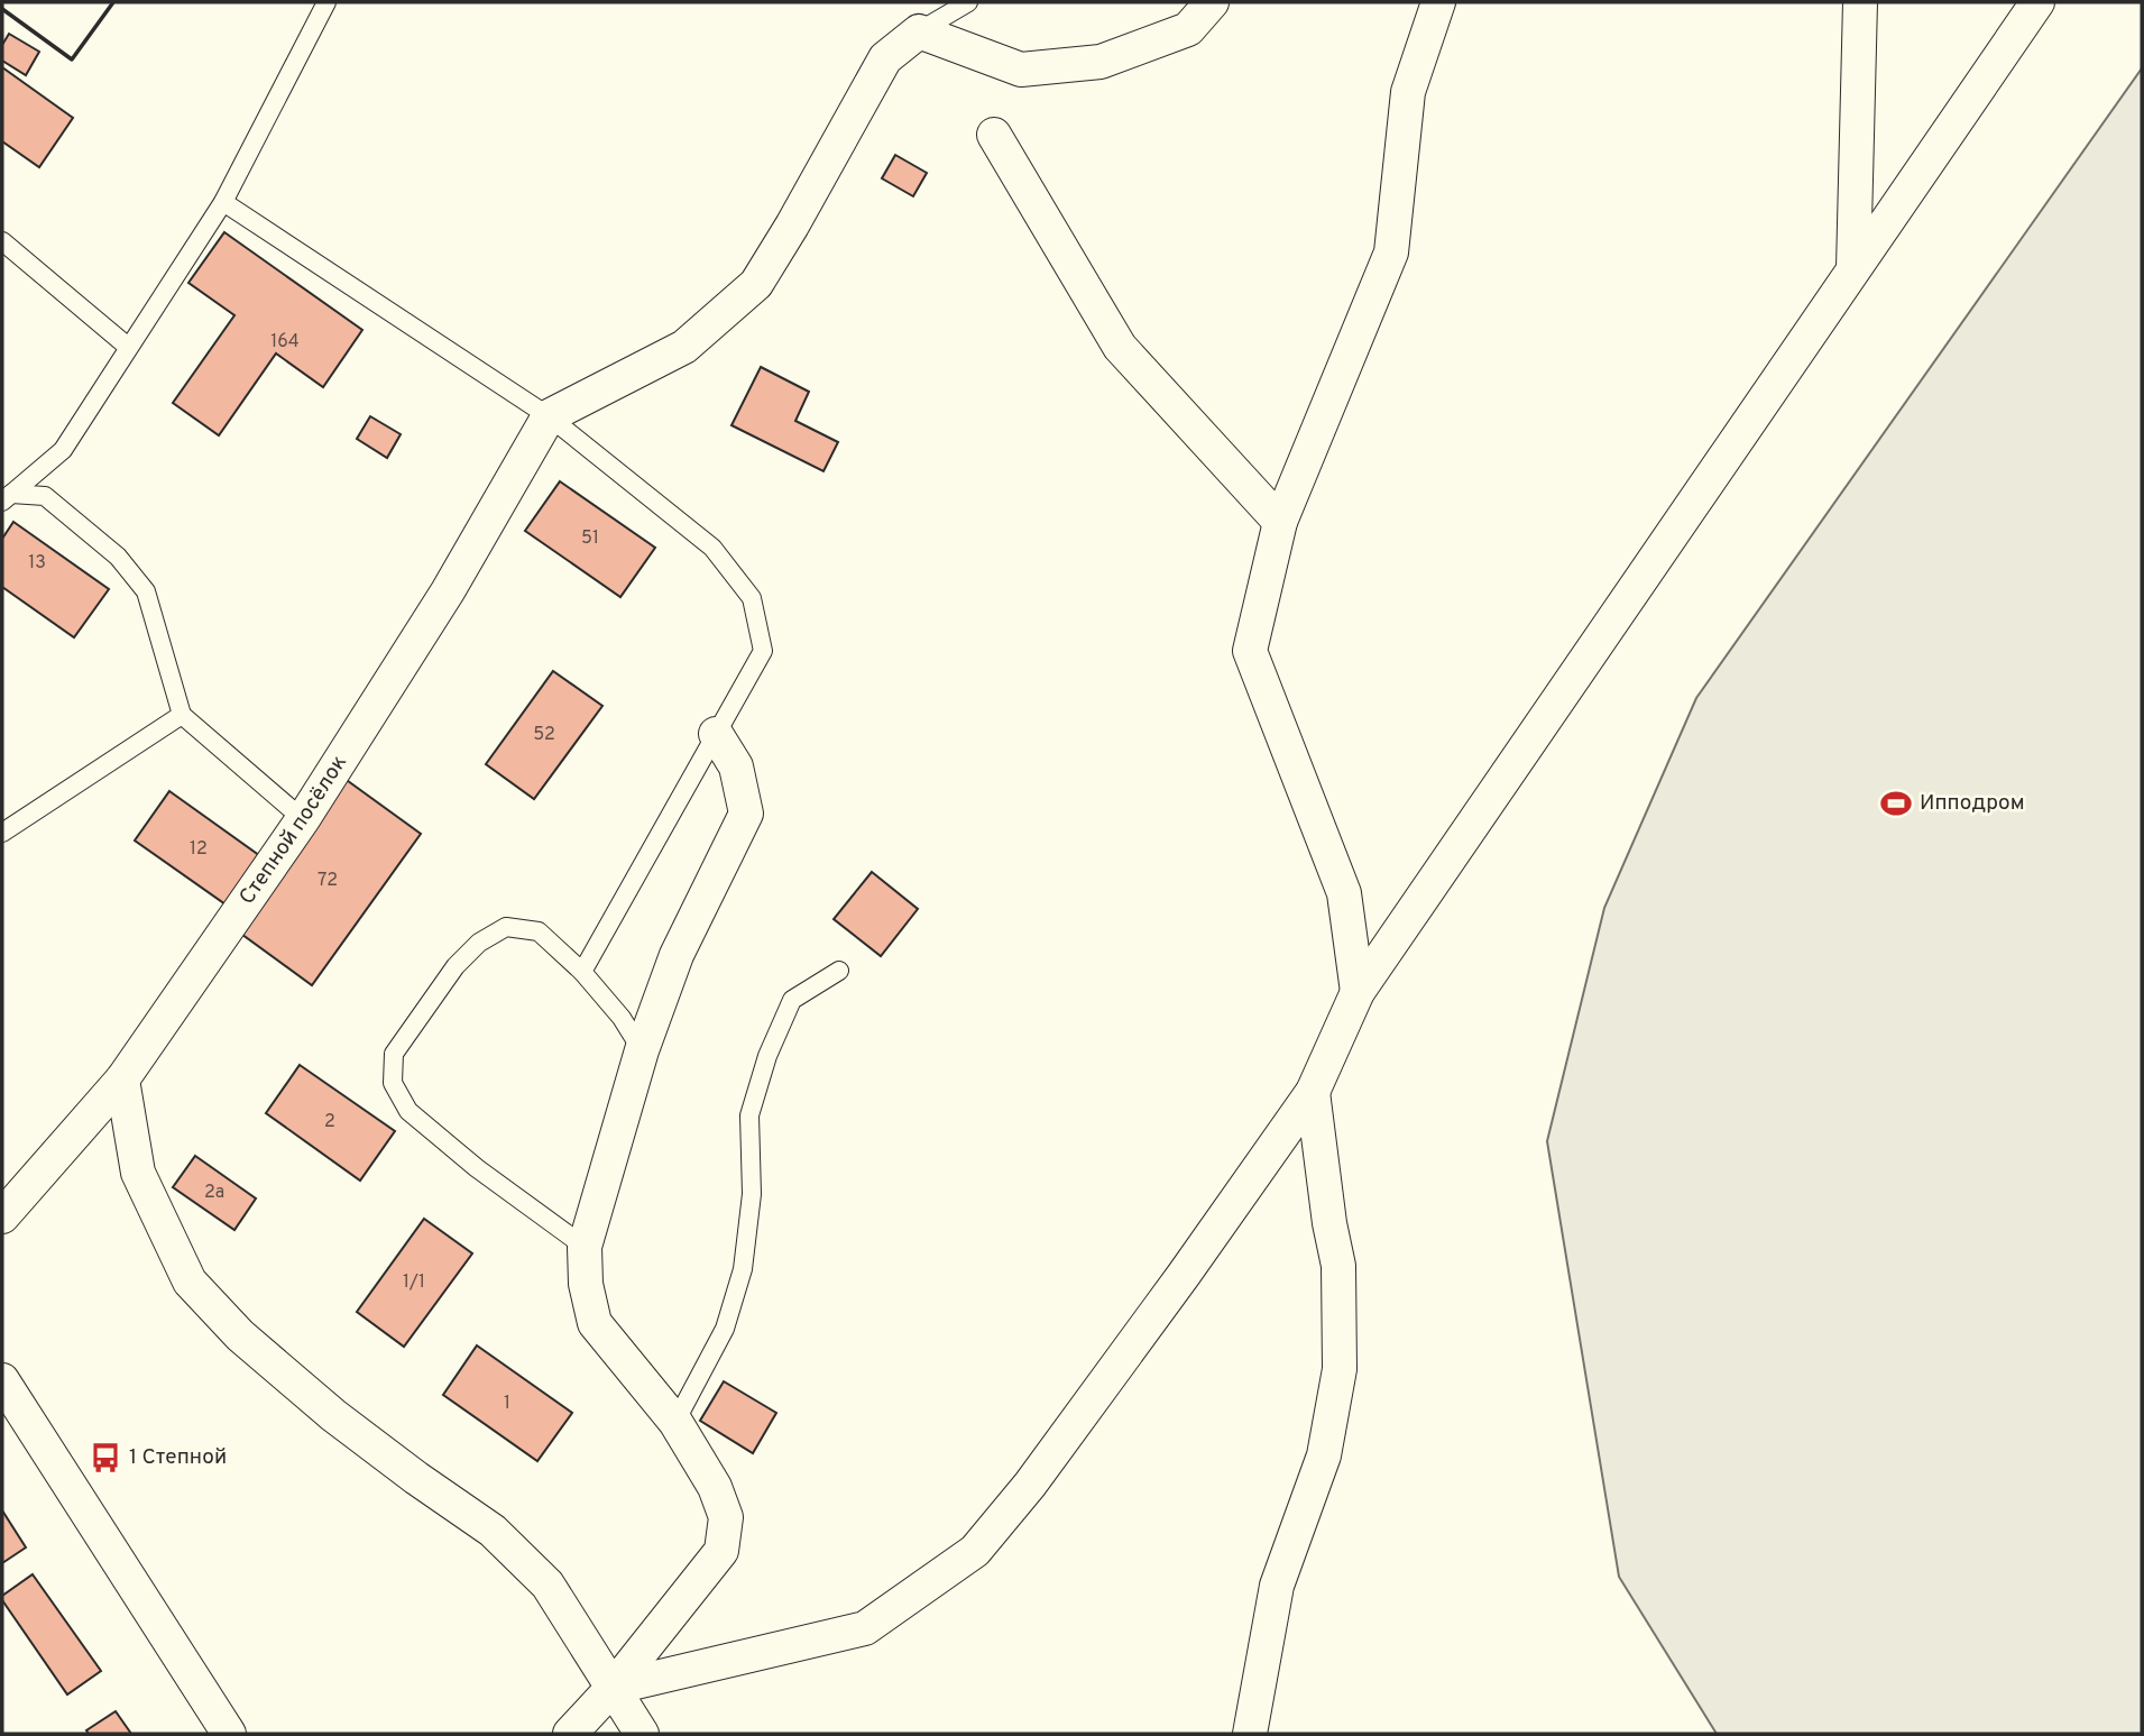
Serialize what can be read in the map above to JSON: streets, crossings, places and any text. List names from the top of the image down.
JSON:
{
  "streets": {
    "street": ["Степной посёлок"]
  },
  "places": {
    "sports": ["Ипподром"],
    "bus stop": ["1 Степной"]
  },
  "house_numbers": [
    "164",
    "51",
    "13",
    "52",
    "12",
    "72",
    "2",
    "2а",
    "1/1",
    "1"
  ]
}
